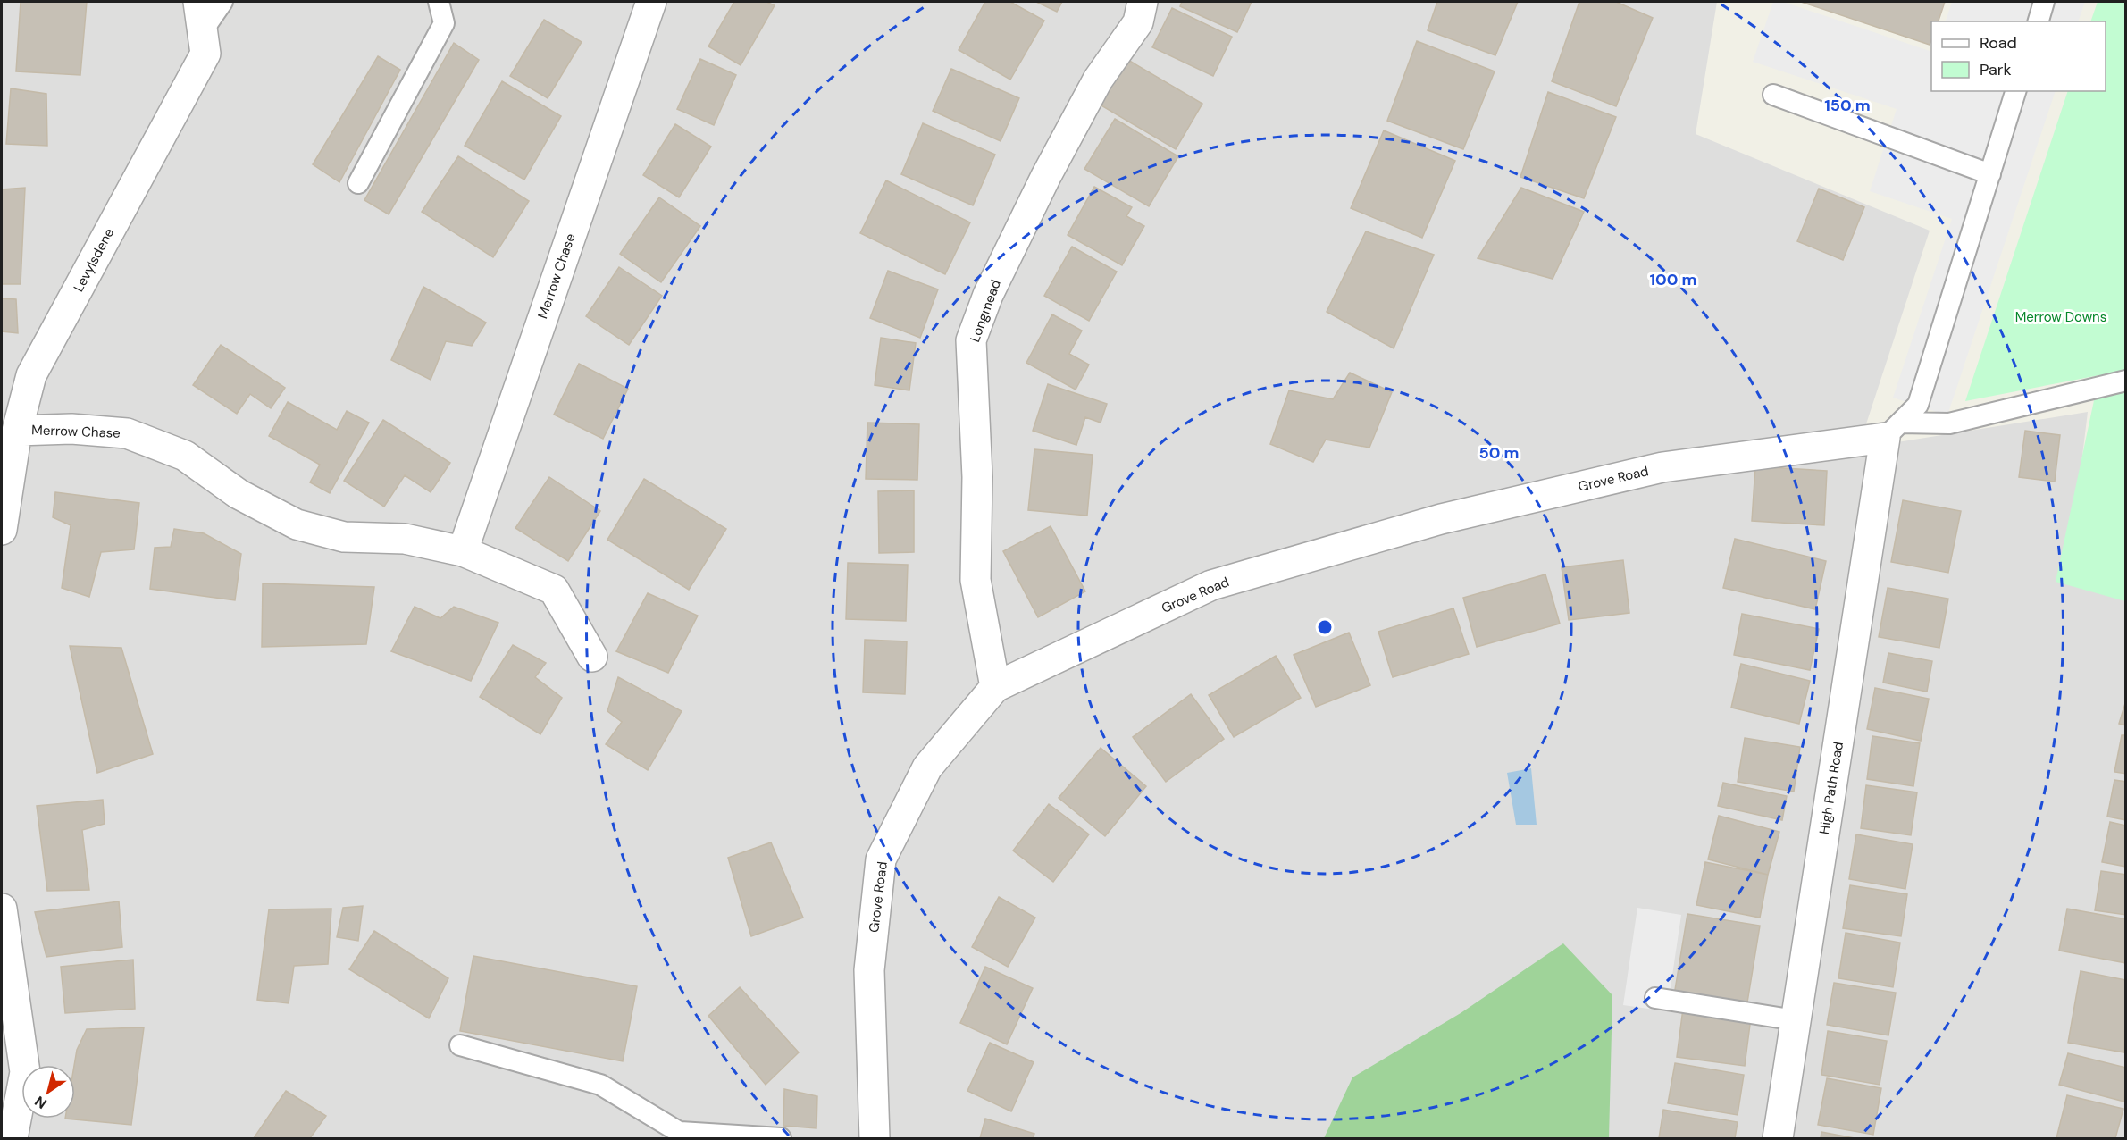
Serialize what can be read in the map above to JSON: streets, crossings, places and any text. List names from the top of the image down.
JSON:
{
  "streets": {
    "street": [
      "Levylsdene",
      "Merrow Chase",
      "Longmead",
      "Grove Road",
      "High Path Road"
    ]
  },
  "crossings": [
    ["Levylsdene", "Merrow Chase"],
    ["Longmead", "Grove Road"],
    ["Grove Road", "High Path Road"]
  ],
  "parks": ["Merrow Downs"],
  "legend": ["Road", "Park"],
  "north": "bottom left",
  "rings": ["150 m", "100 m", "50 m"]
}
